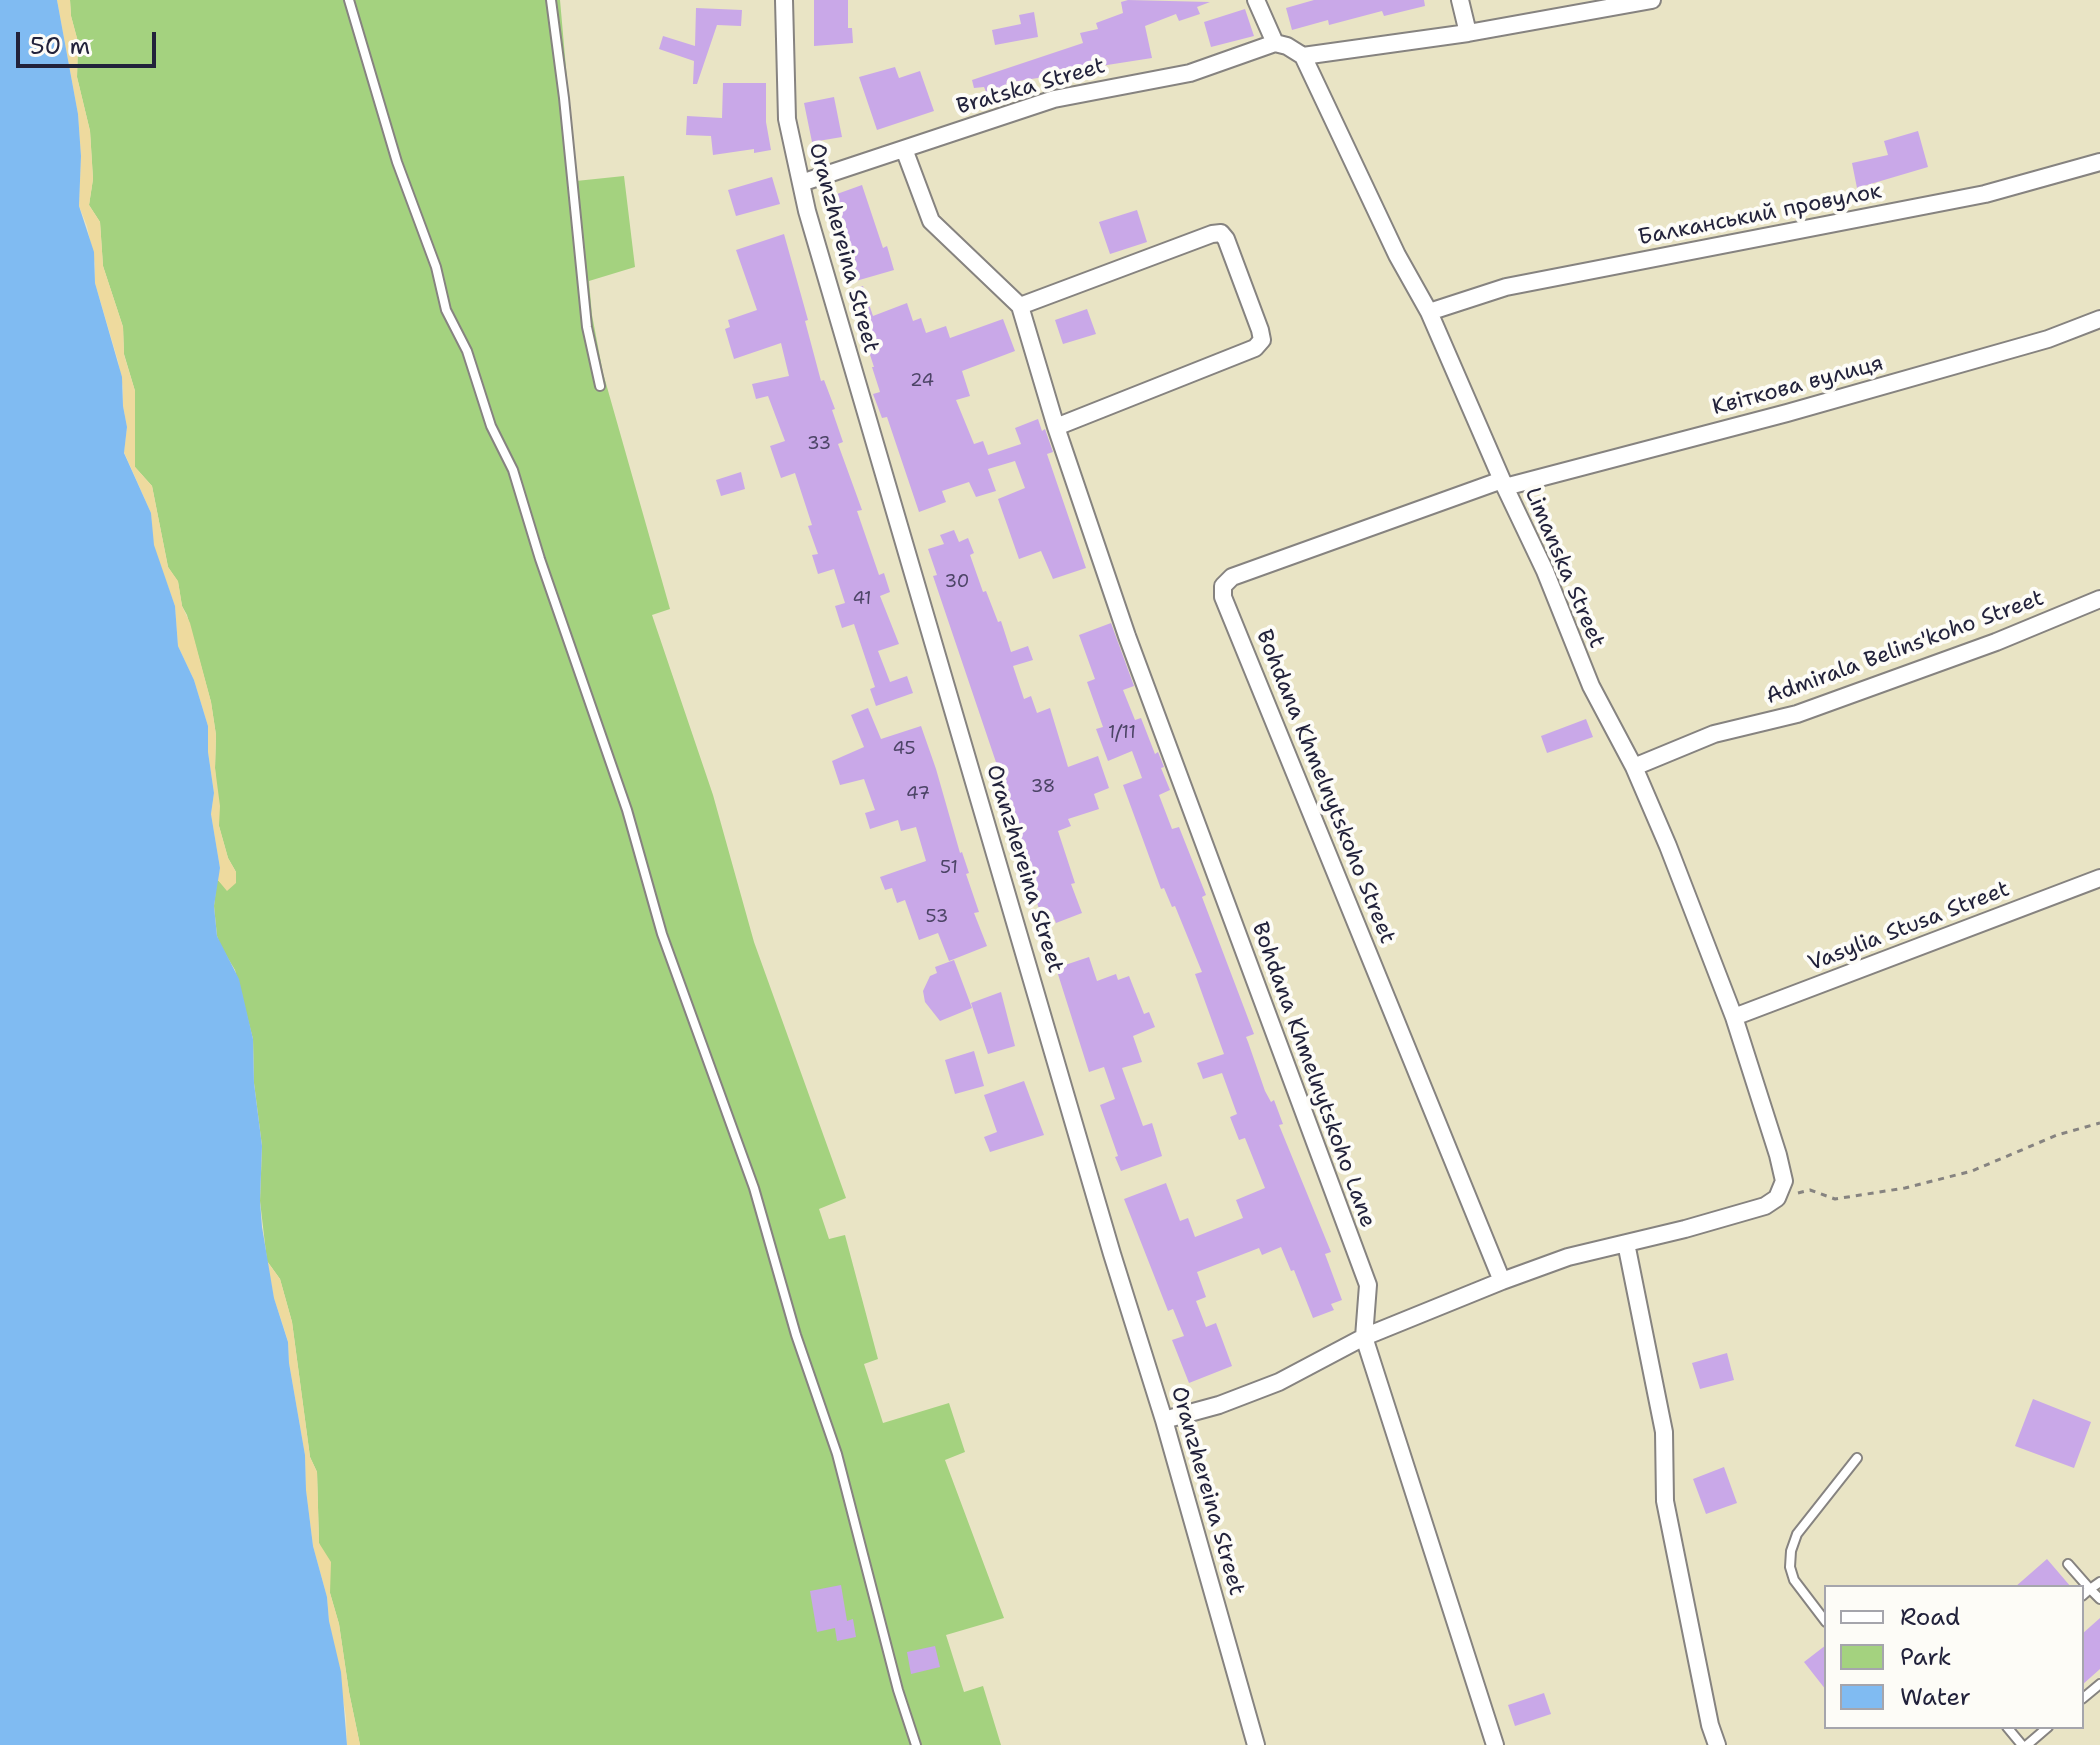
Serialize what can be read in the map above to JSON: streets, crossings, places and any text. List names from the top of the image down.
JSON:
{
  "streets": {
    "street": [
      "Bratska Street",
      "Балканський провулок",
      "Oranzhereina Street",
      "Квіткова вулиця",
      "Limanska Street",
      "Admirala Belins'koho Street",
      "Bohdana Khmelnytskoho Street",
      "Vasylia Stusa Street",
      "Bohdana Khmelnytskoho Lane"
    ]
  },
  "crossings": [
    ["Bratska Street", "Oranzhereina Street"],
    ["Bratska Street", "Bohdana Khmelnytskoho Lane"],
    ["Балканський провулок", "Limanska Street"],
    ["Квіткова вулиця", "Limanska Street"],
    ["Квіткова вулиця", "Bohdana Khmelnytskoho Street"],
    ["Limanska Street", "Admirala Belins'koho Street"],
    ["Limanska Street", "Bohdana Khmelnytskoho Street"],
    ["Limanska Street", "Vasylia Stusa Street"]
  ],
  "house_numbers": [
    "24",
    "33",
    "30",
    "41",
    "1/11",
    "45",
    "38",
    "47",
    "51",
    "53"
  ],
  "legend": ["Road", "Park", "Water"],
  "scale_bar": "50 m"
}
